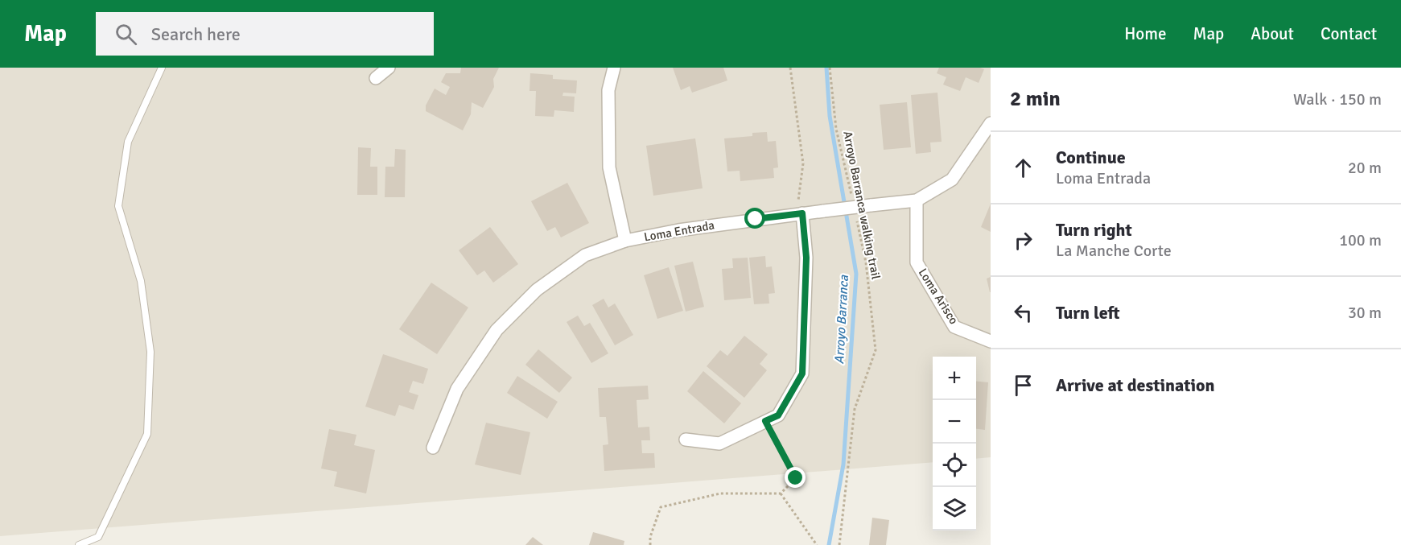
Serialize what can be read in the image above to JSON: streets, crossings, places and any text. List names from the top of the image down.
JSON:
{
  "streets": {
    "street": ["Loma Entrada", "Loma Arisco"],
    "path": ["Arroyo Barranca walking trail"]
  },
  "crossings": [
    ["Loma Entrada", "Loma Arisco"]
  ],
  "water": ["Arroyo Barranca"],
  "page": {
    "header": "Map",
    "search": "Search here",
    "nav": [
      "Home",
      "Map",
      "About",
      "Contact"
    ],
    "heading": ["2 min", "Walk · 150 m"],
    "list": [
      ["Continue", "Loma Entrada", "20 m"],
      ["Turn right", "La Manche Corte", "100 m"],
      ["Turn left", "30 m"],
      "Arrive at destination"
    ],
    "map_buttons": ["+", "−"]
  }
}
